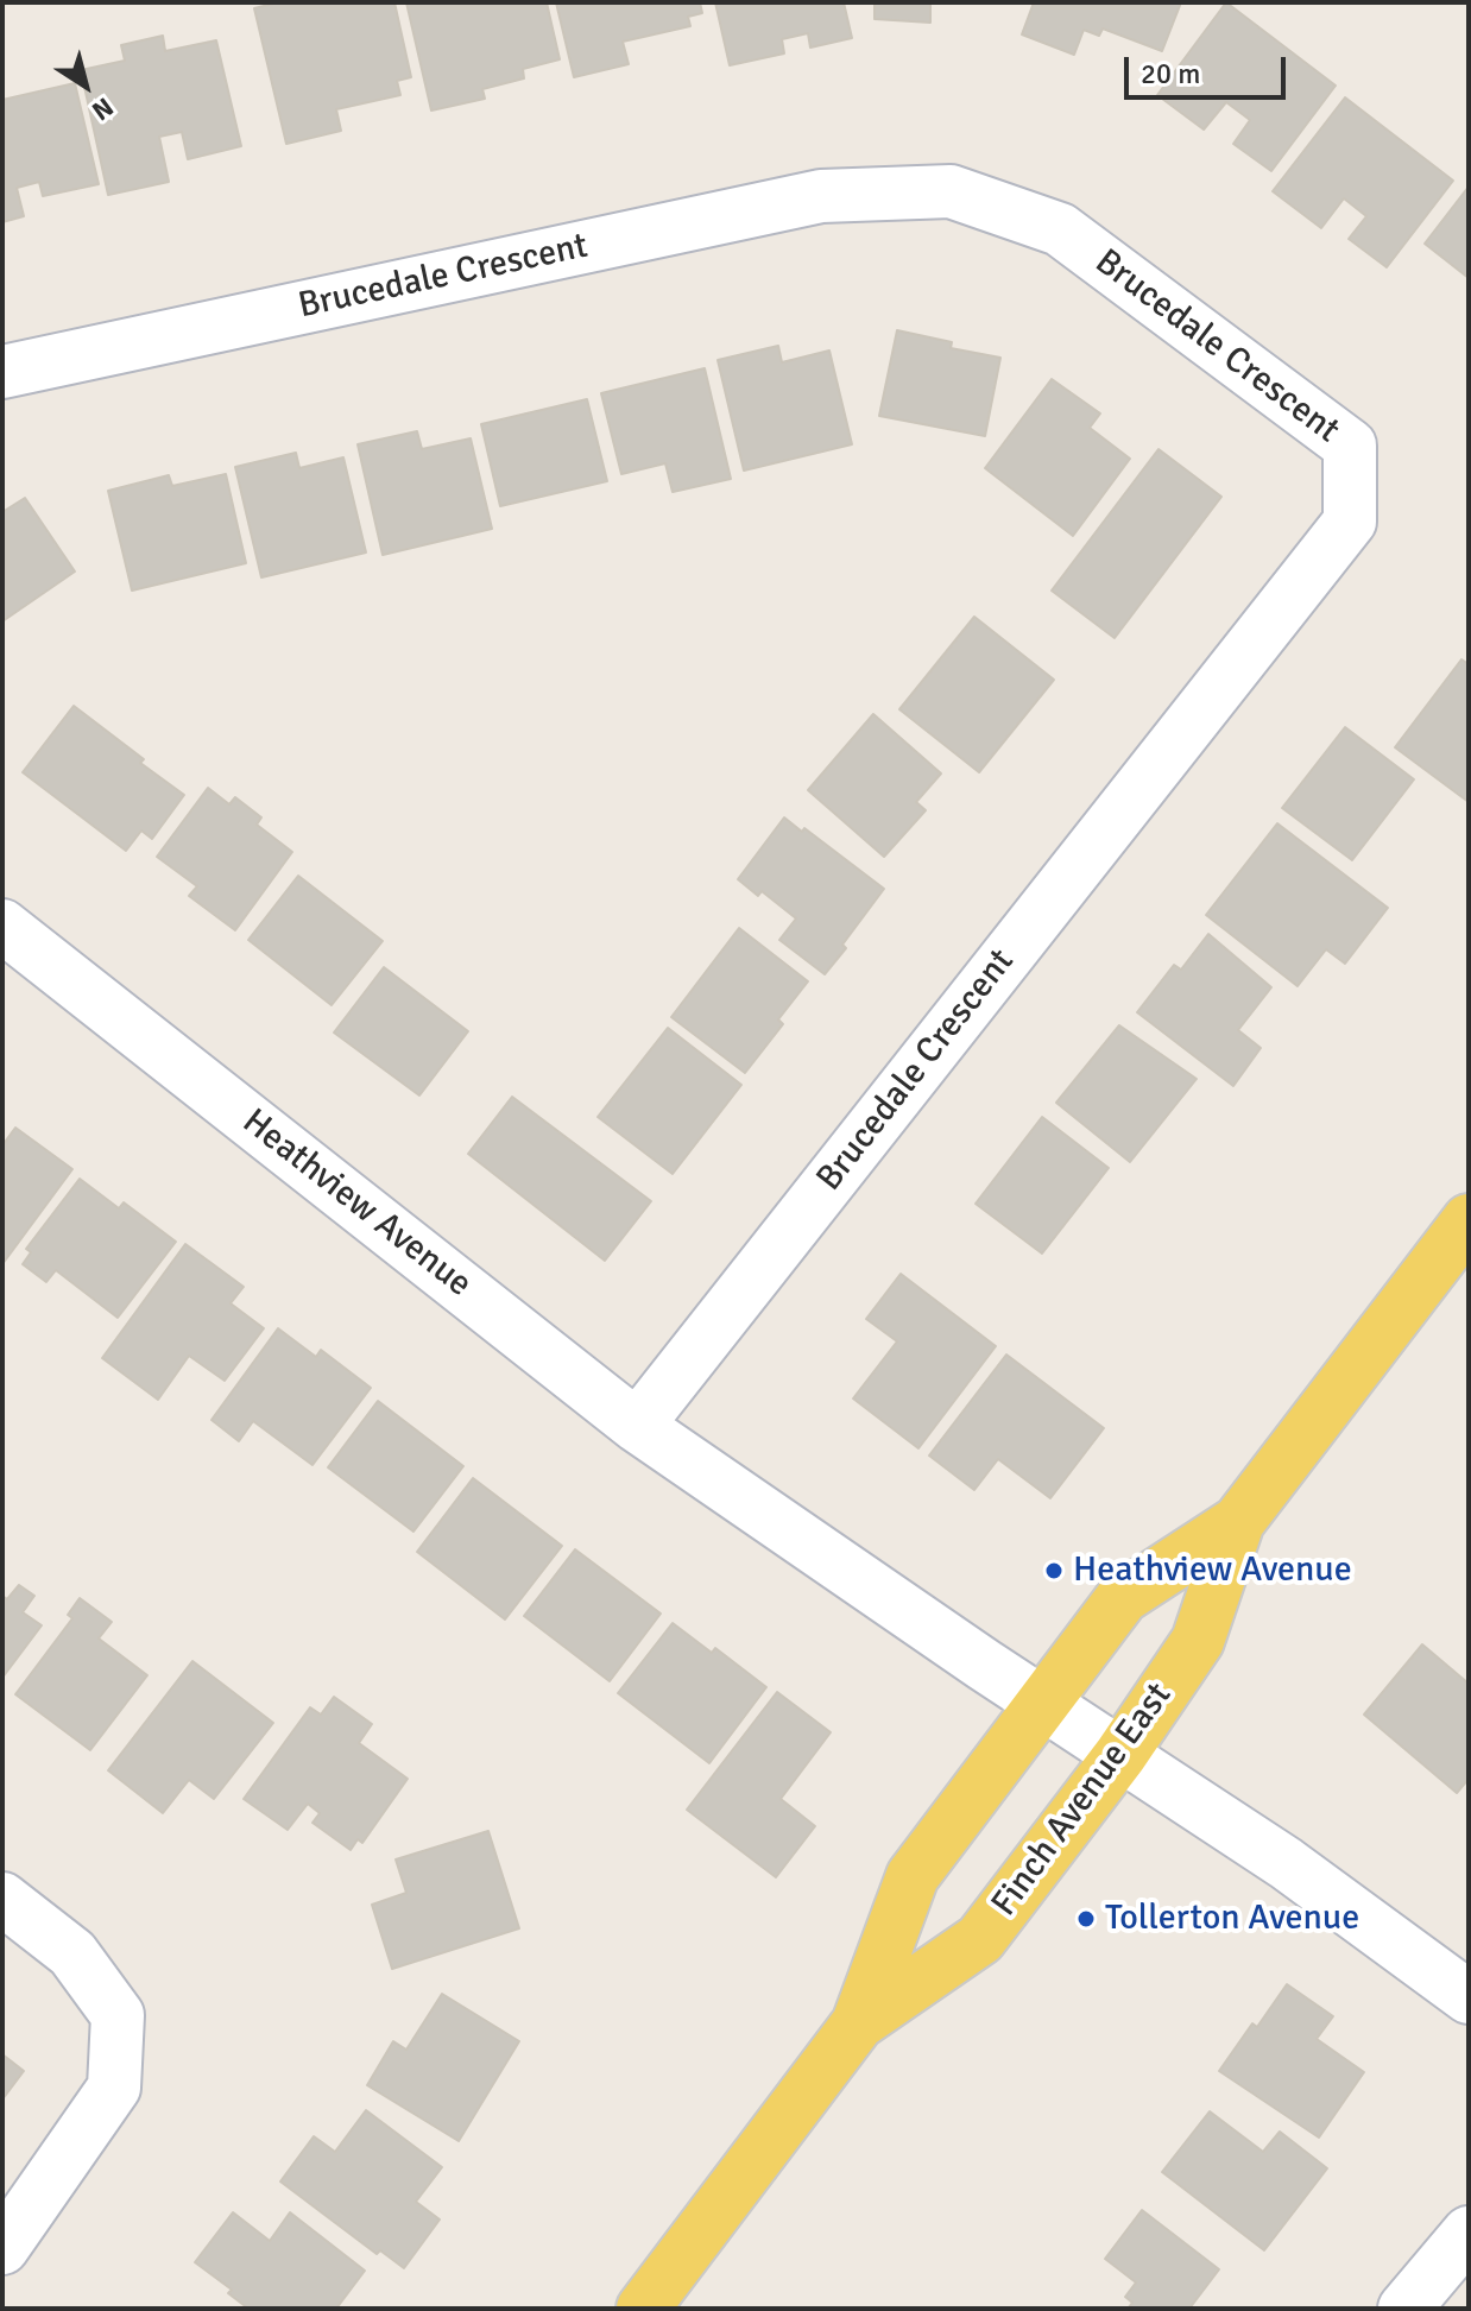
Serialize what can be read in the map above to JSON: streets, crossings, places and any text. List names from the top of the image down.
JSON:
{
  "streets": {
    "main road": ["Finch Avenue East"],
    "street": ["Brucedale Crescent", "Heathview Avenue"]
  },
  "crossings": [
    ["Brucedale Crescent", "Heathview Avenue"],
    ["Heathview Avenue", "Finch Avenue East"]
  ],
  "places": ["Heathview Avenue", "Tollerton Avenue"],
  "scale_bar": "20 m",
  "north": "bottom right"
}
